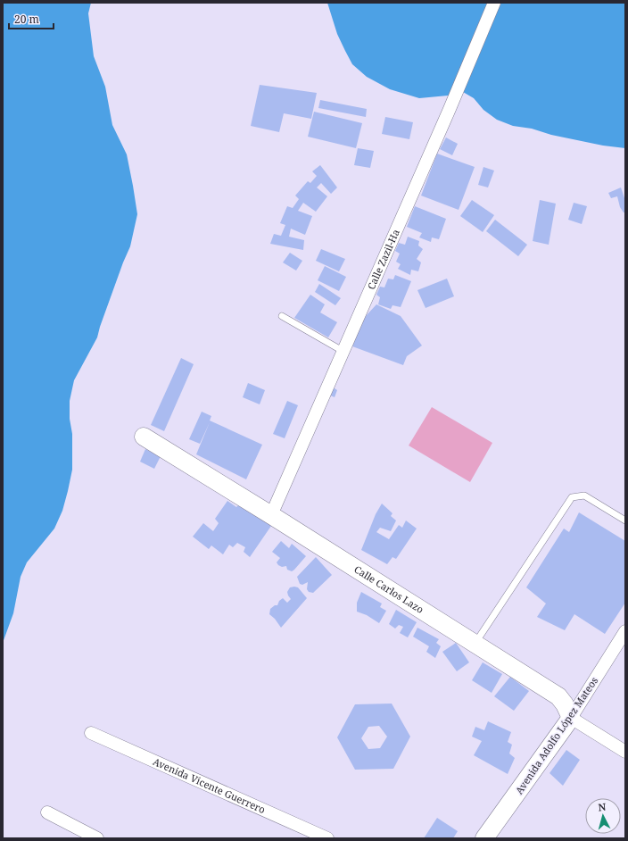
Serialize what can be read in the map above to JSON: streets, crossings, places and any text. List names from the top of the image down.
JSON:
{
  "streets": {
    "street": [
      "Calle Zazil-Ha",
      "Calle Carlos Lazo",
      "Avenida Adolfo López Mateos",
      "Avenida Vicente Guerrero"
    ]
  },
  "crossings": [
    ["Calle Zazil-Ha", "Calle Carlos Lazo"],
    ["Calle Carlos Lazo", "Avenida Adolfo López Mateos"]
  ],
  "scale_bar": "20 m",
  "north": "top"
}
